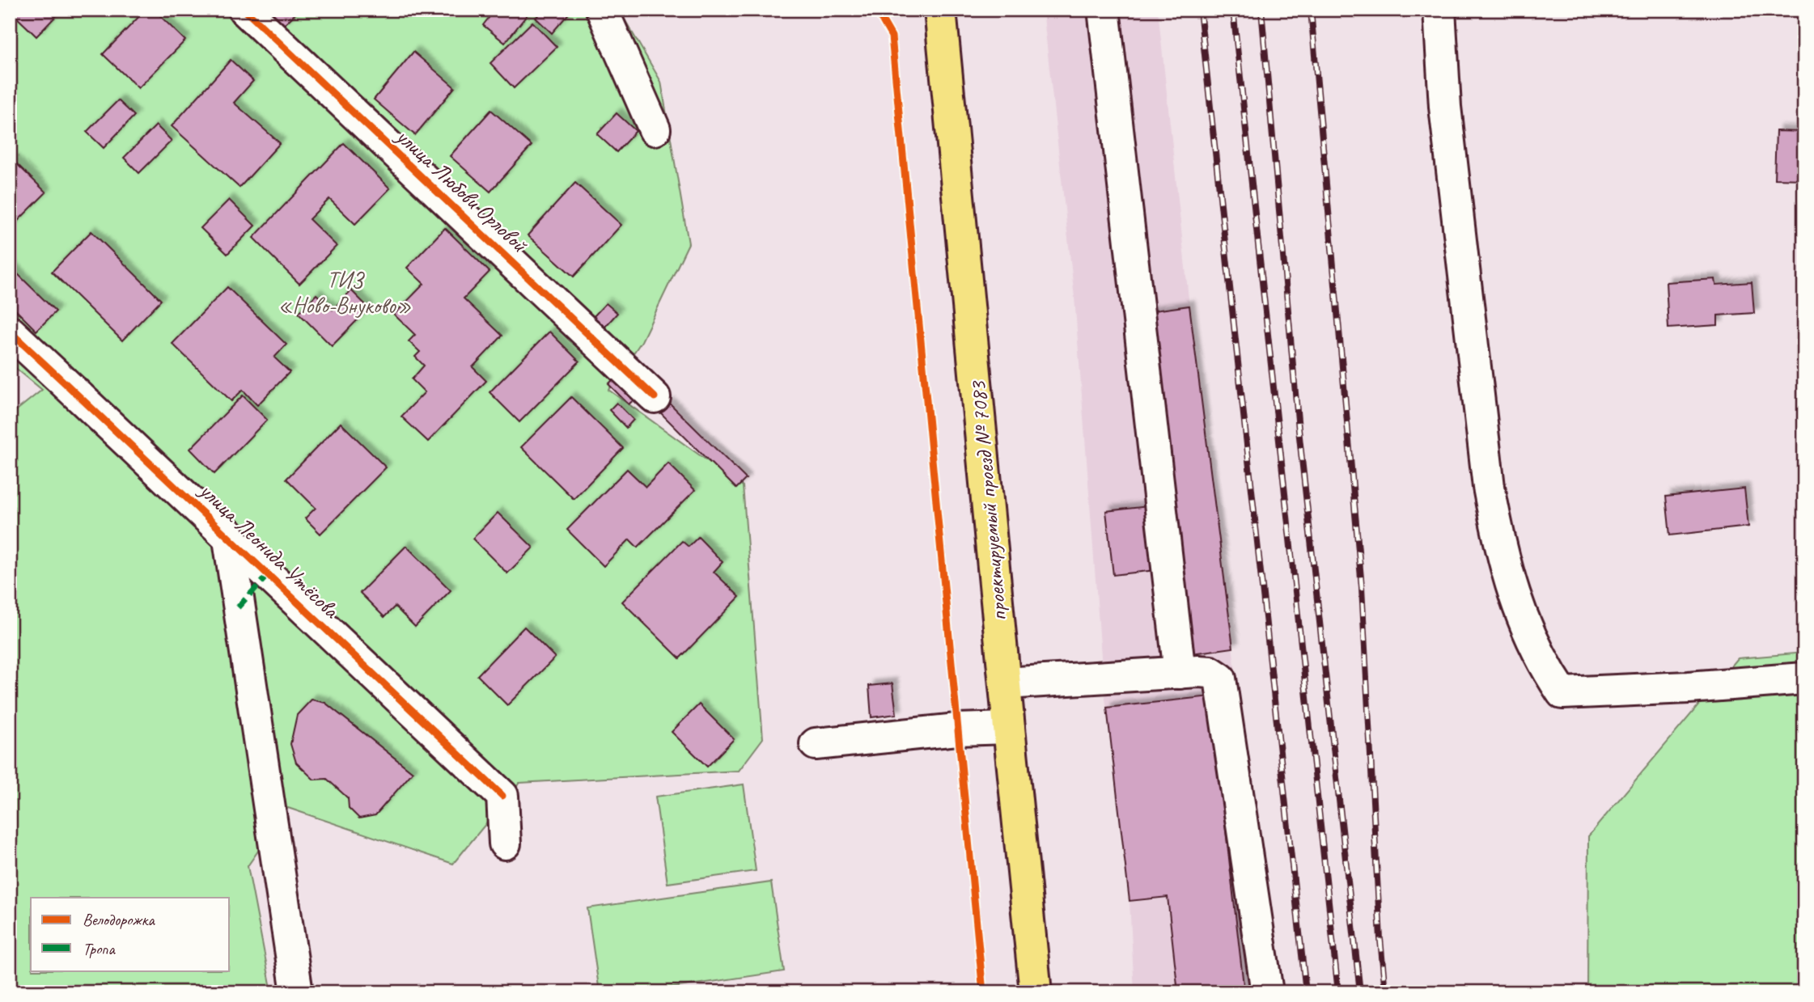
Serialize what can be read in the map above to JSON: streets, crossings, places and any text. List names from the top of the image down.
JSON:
{
  "streets": {
    "main road": ["проектируемый проезд № 7083"],
    "street": ["улица Любови Орловой", "улица Леонида Утёсова"]
  },
  "parks": ["ТИЗ «Ново-Внуково»"],
  "legend": ["Велодорожка", "Тропа"]
}
